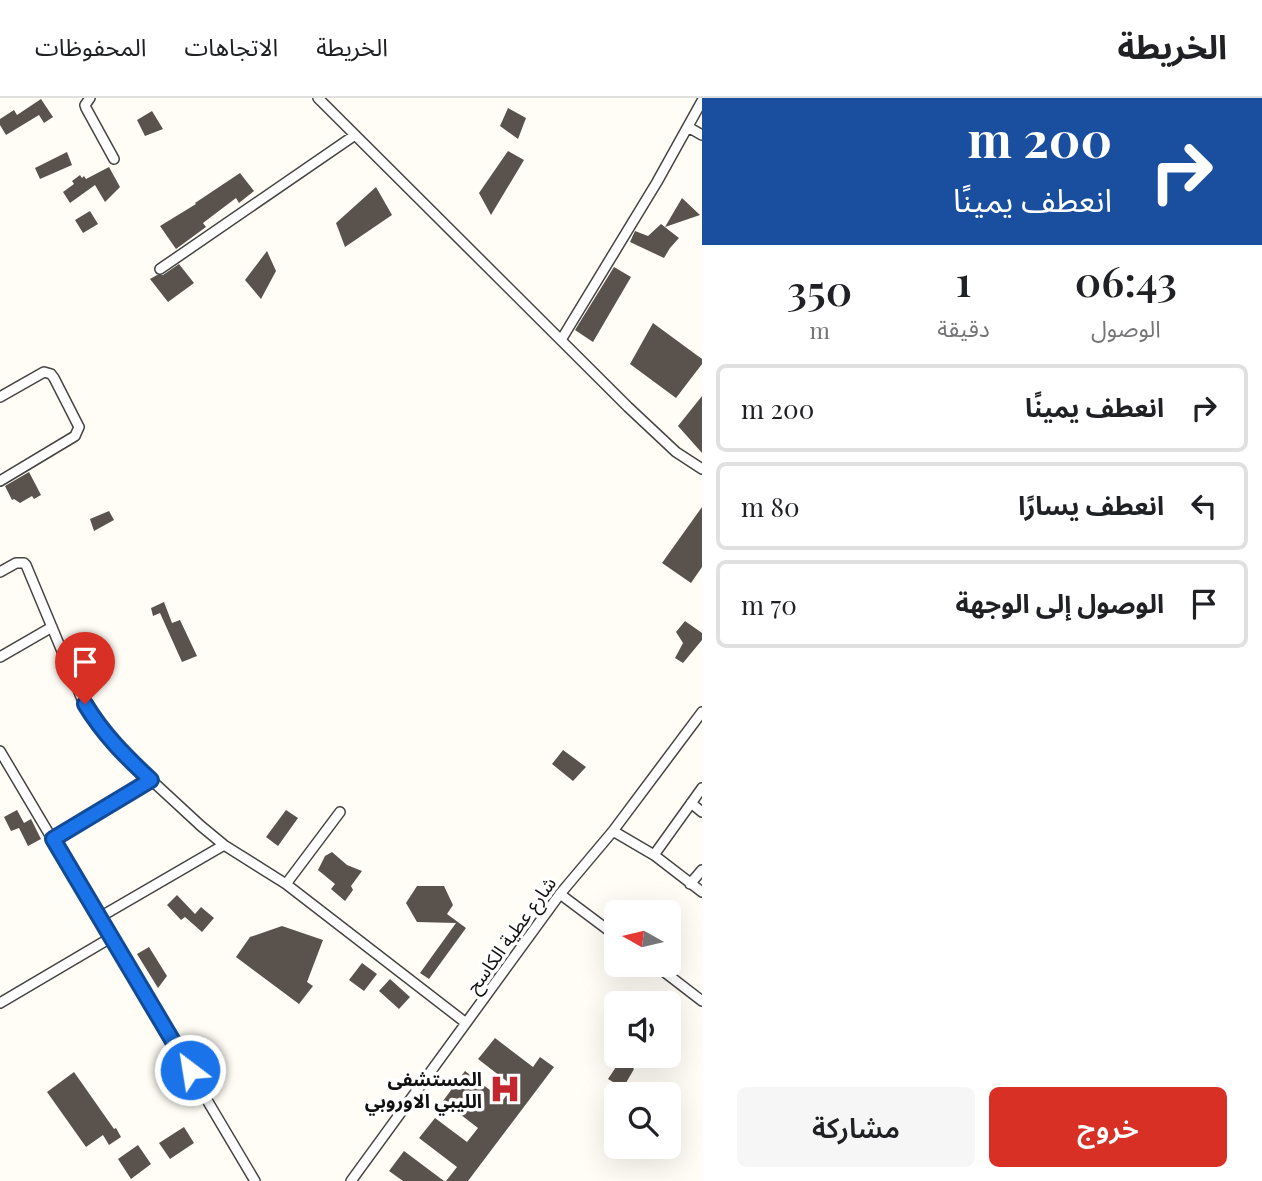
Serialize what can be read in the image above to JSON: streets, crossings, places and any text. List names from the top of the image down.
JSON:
{
  "streets": {
    "street": ["شارع عطية الكاسح"]
  },
  "places": {
    "hospital": ["المستشفی الليبي الاوروبي"]
  },
  "north": "left",
  "page": {
    "header": "الخريطة",
    "nav": ["الخريطة", "الاتجاهات", "المحفوظات"],
    "turn": ["200 m", "انعطف يمينًا"],
    "eta": [
      "06:43",
      "الوصول",
      "1",
      "دقيقة",
      "350",
      "m"
    ],
    "list": [
      {
        "name": "انعطف يمينًا",
        "value": "200 m"
      },
      {
        "name": "انعطف يسارًا",
        "value": "80 m"
      },
      {
        "name": "الوصول إلى الوجهة",
        "value": "70 m"
      }
    ],
    "buttons": ["خروج", "مشاركة"]
  }
}
